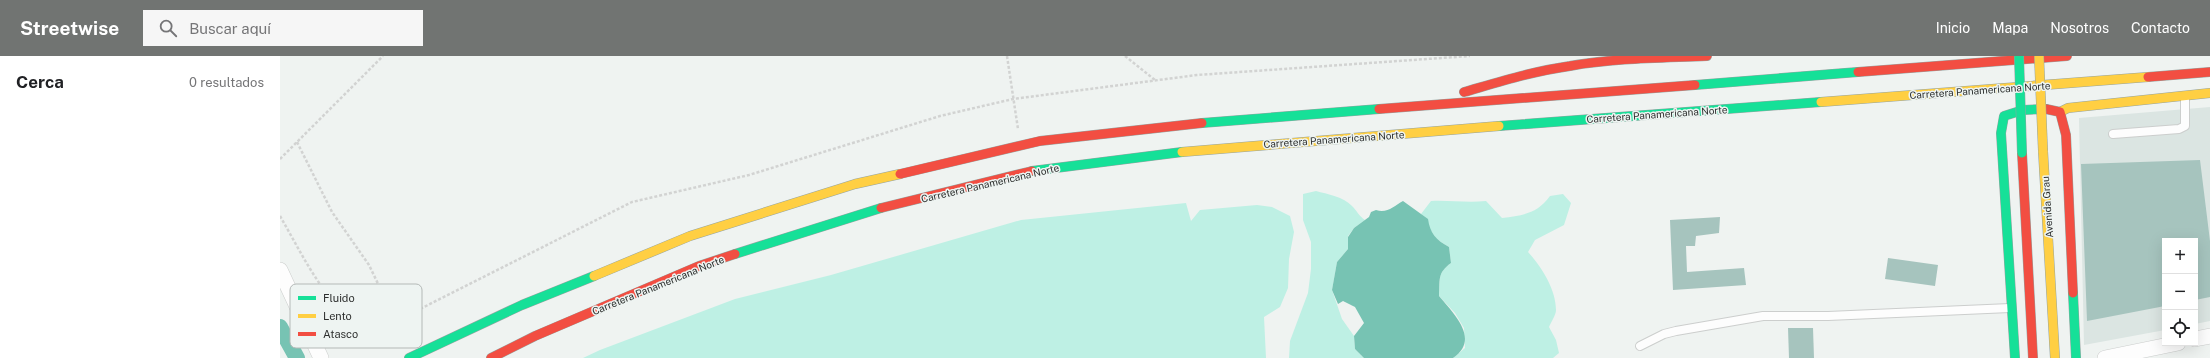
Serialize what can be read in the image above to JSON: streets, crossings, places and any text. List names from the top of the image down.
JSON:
{
  "streets": {
    "main road": ["Carretera Panamericana Norte", "Avenida Grau"]
  },
  "legend": ["Fluido", "Lento", "Atasco"],
  "page": {
    "header": "Streetwise",
    "search": "Buscar aquí",
    "nav": [
      "Inicio",
      "Mapa",
      "Nosotros",
      "Contacto"
    ],
    "heading": ["Cerca", "0 resultados"],
    "map_buttons": ["+", "−"]
  }
}
